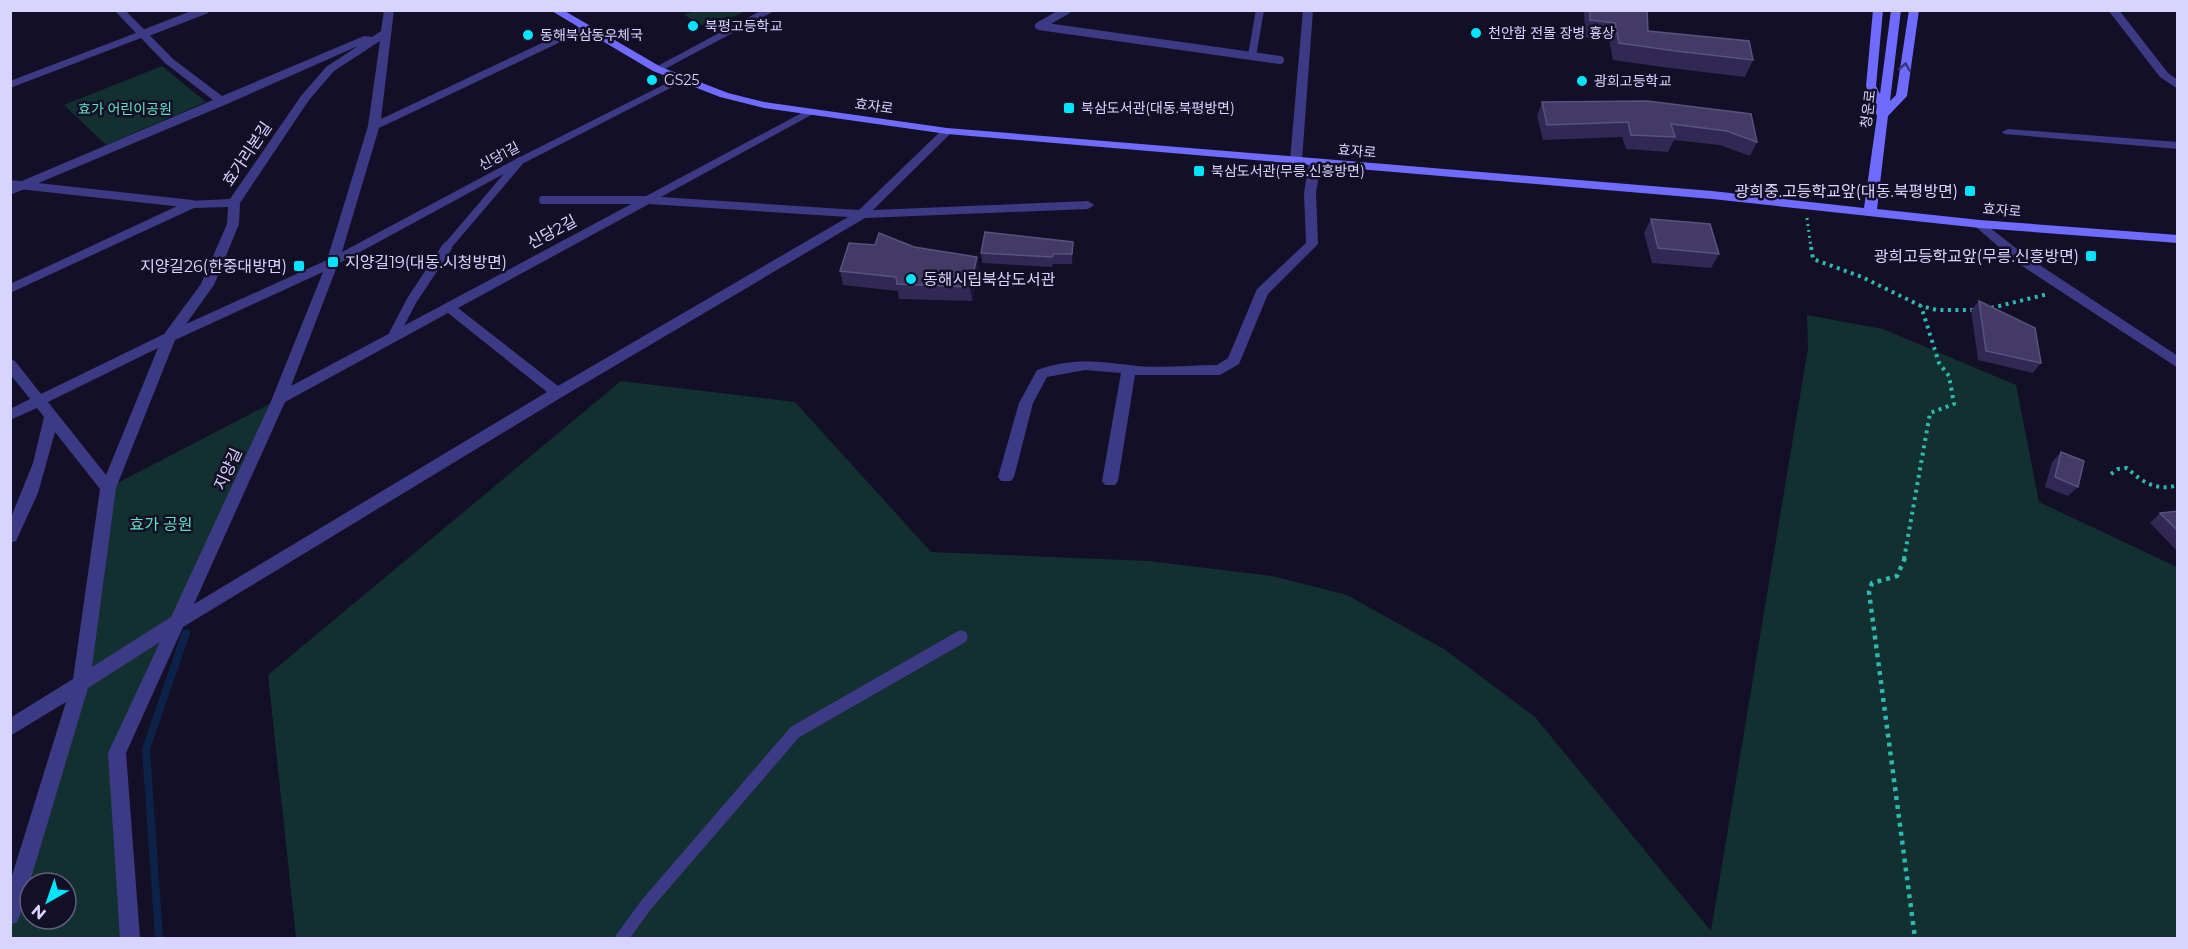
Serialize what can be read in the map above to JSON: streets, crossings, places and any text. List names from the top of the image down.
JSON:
{
  "streets": {
    "street": [
      "효자로",
      "청운로",
      "효가리본길",
      "신당1길",
      "신당2길",
      "지양길"
    ]
  },
  "crossings": [
    ["효자로", "청운로"],
    ["효자로", "신당1길"],
    ["효자로", "신당2길"],
    ["효가리본길", "신당1길"],
    ["효가리본길", "지양길"],
    ["신당1길", "지양길"],
    ["신당2길", "지양길"]
  ],
  "parks": ["효가 어린이공원", "효가 공원"],
  "places": {
    "other": [
      "북평고등학교",
      "천안함 전몰 장병 흉상",
      "동해북삼동우체국",
      "GS25",
      "광희고등학교",
      "동해시립북삼도서관"
    ],
    "transit": [
      "북삼도서관(대동.북평방면)",
      "북삼도서관(무릉.신흥방면)",
      "광희중.고등학교앞(대동.북평방면)",
      "광희고등학교앞(무릉.신흥방면)",
      "지양길19(대동.시청방면)",
      "지양길26(한중대방면)"
    ]
  },
  "north": "bottom left"
}
